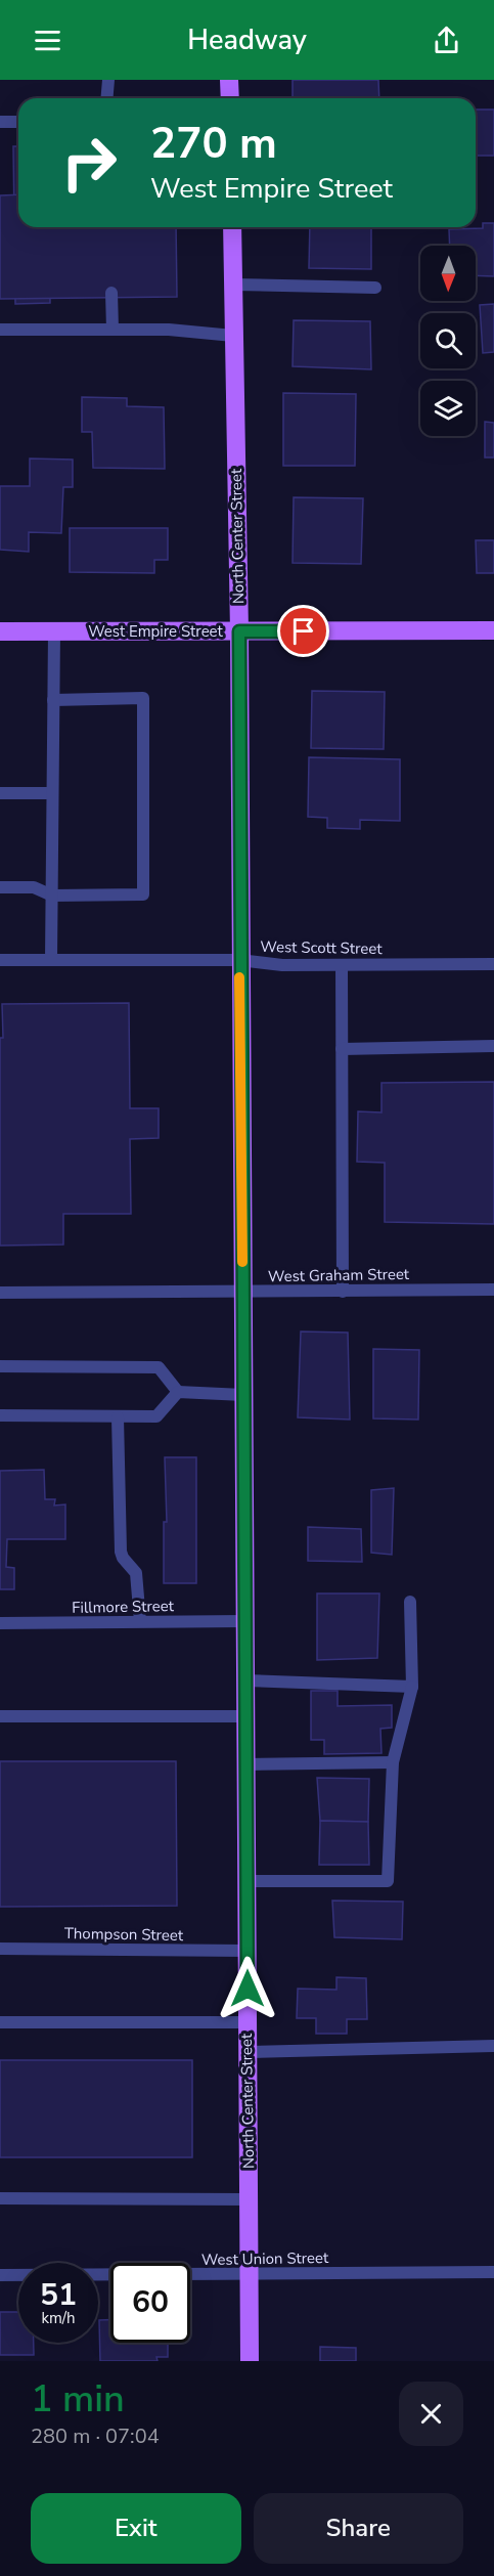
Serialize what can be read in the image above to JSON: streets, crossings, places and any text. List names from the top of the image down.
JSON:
{
  "streets": {
    "main road": ["North Center Street", "West Empire Street"],
    "street": [
      "West Scott Street",
      "West Graham Street",
      "Fillmore Street",
      "Thompson Street",
      "West Union Street"
    ]
  },
  "crossings": [
    ["North Center Street", "West Empire Street"],
    ["North Center Street", "West Scott Street"],
    ["North Center Street", "West Graham Street"],
    ["North Center Street", "Fillmore Street"],
    ["North Center Street", "Thompson Street"],
    ["North Center Street", "West Union Street"]
  ],
  "north": "bottom",
  "page": {
    "header": "Headway",
    "turn": ["270 m", "West Empire Street"],
    "speed": "51 km/h",
    "limit": "60",
    "heading": ["1 min", "280 m · 07:04"],
    "buttons": ["Exit", "Share"]
  }
}
